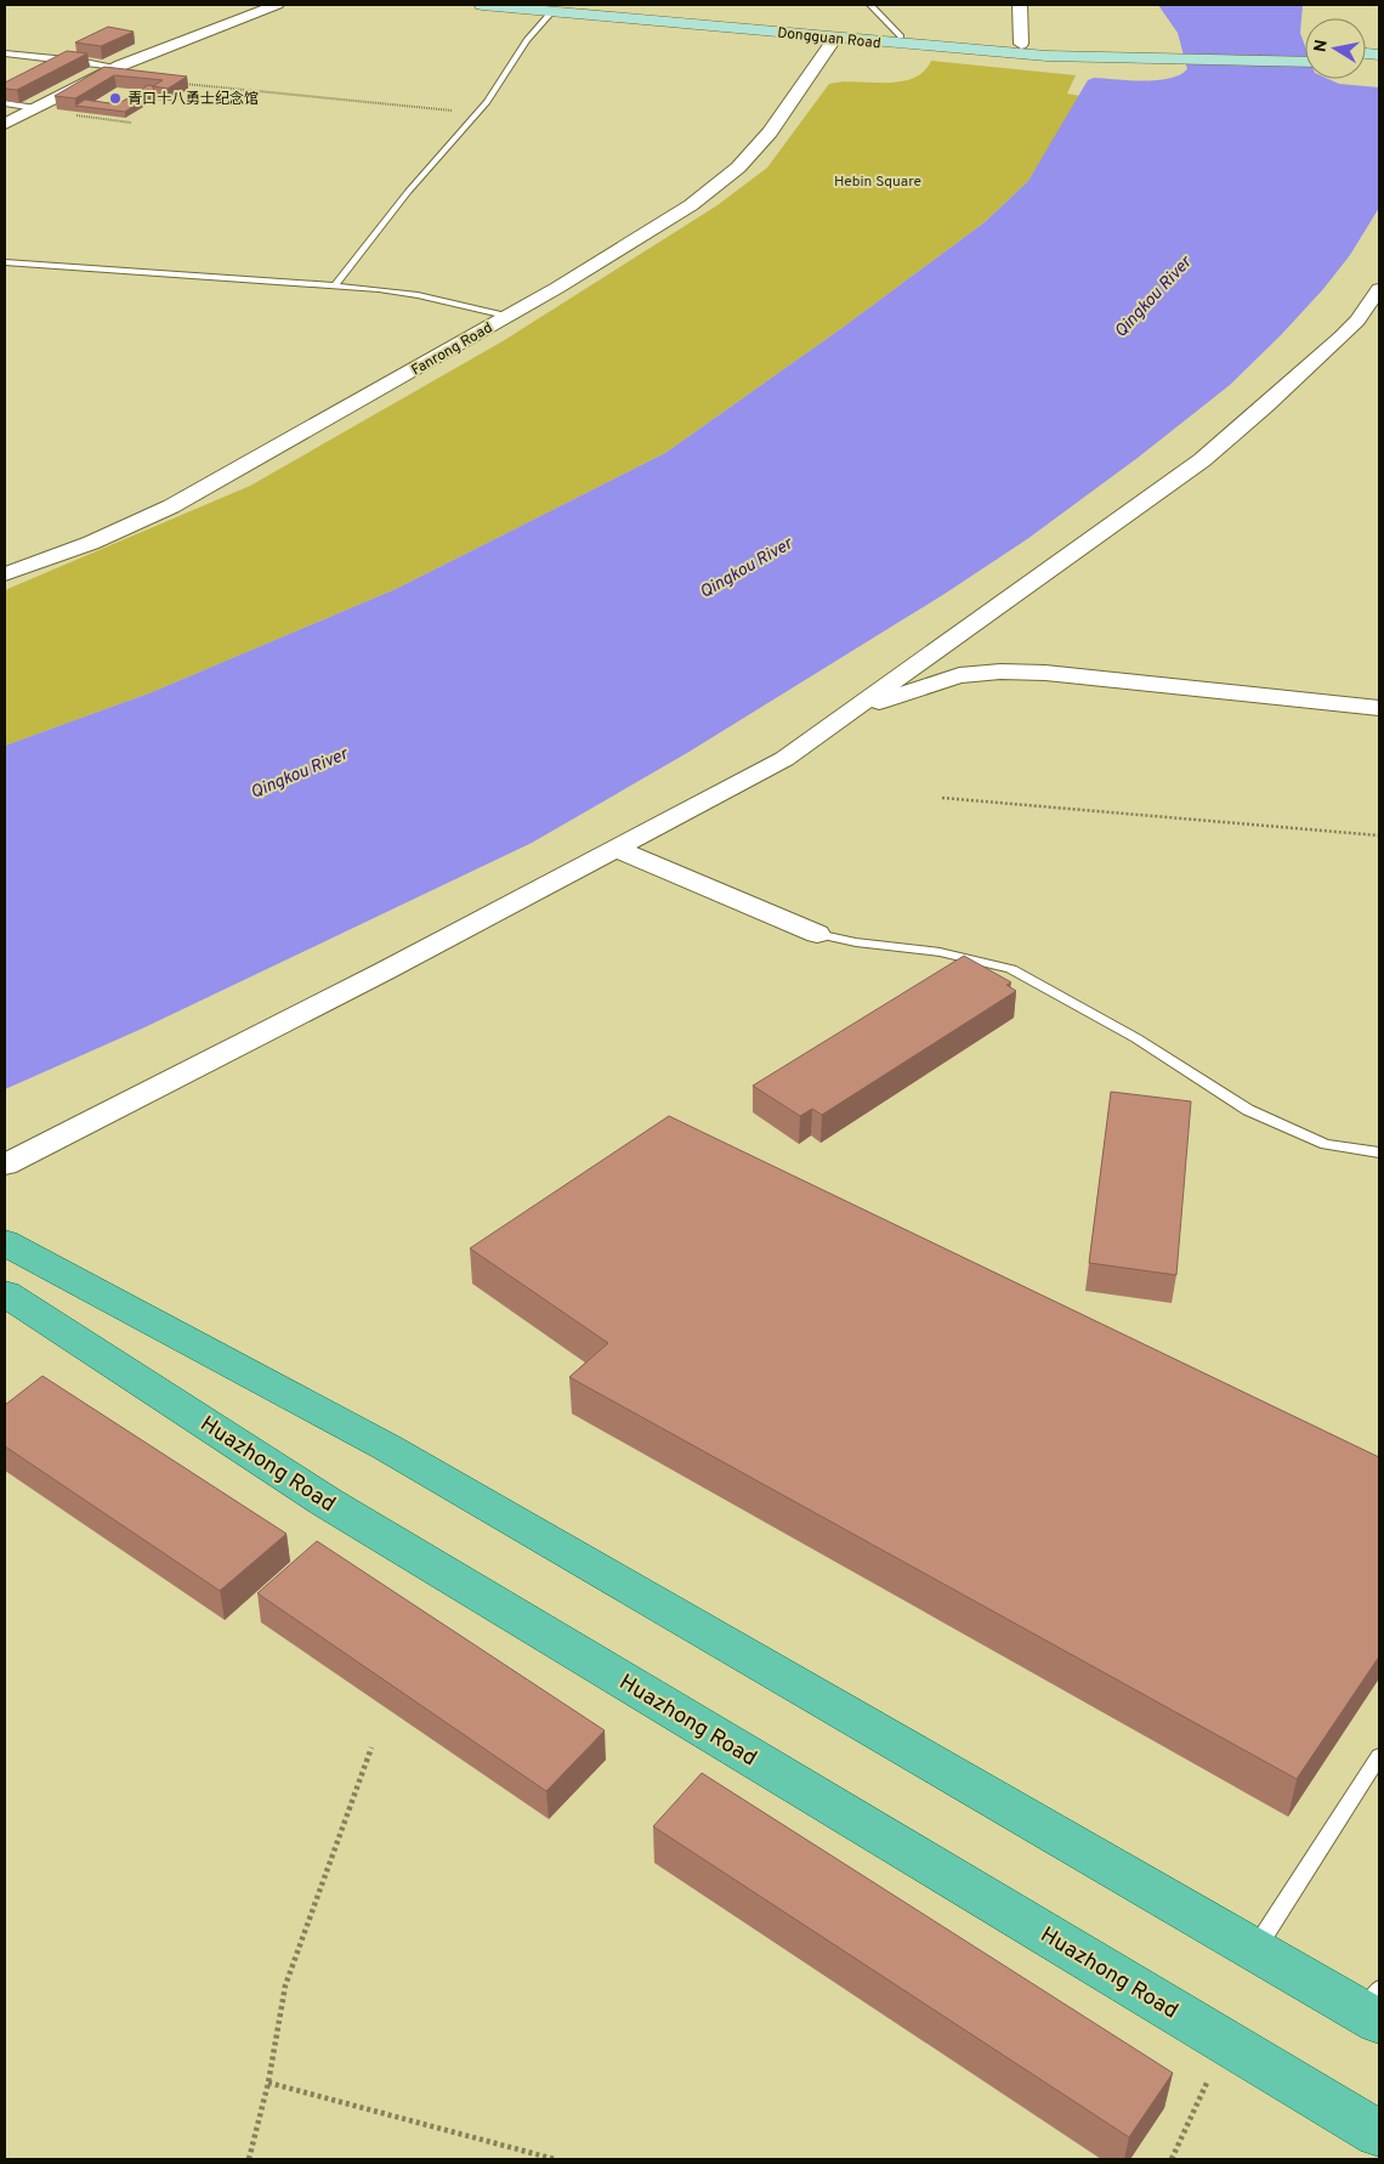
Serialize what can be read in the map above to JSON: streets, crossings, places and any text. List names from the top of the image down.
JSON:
{
  "streets": {
    "main road": ["Dongguan Road", "Huazhong Road"],
    "street": ["Fanrong Road"]
  },
  "crossings": [
    ["Dongguan Road", "Fanrong Road"]
  ],
  "water": ["Qingkou River"],
  "parks": ["Hebin Square"],
  "places": ["青口十八勇士纪念馆"],
  "north": "left"
}
